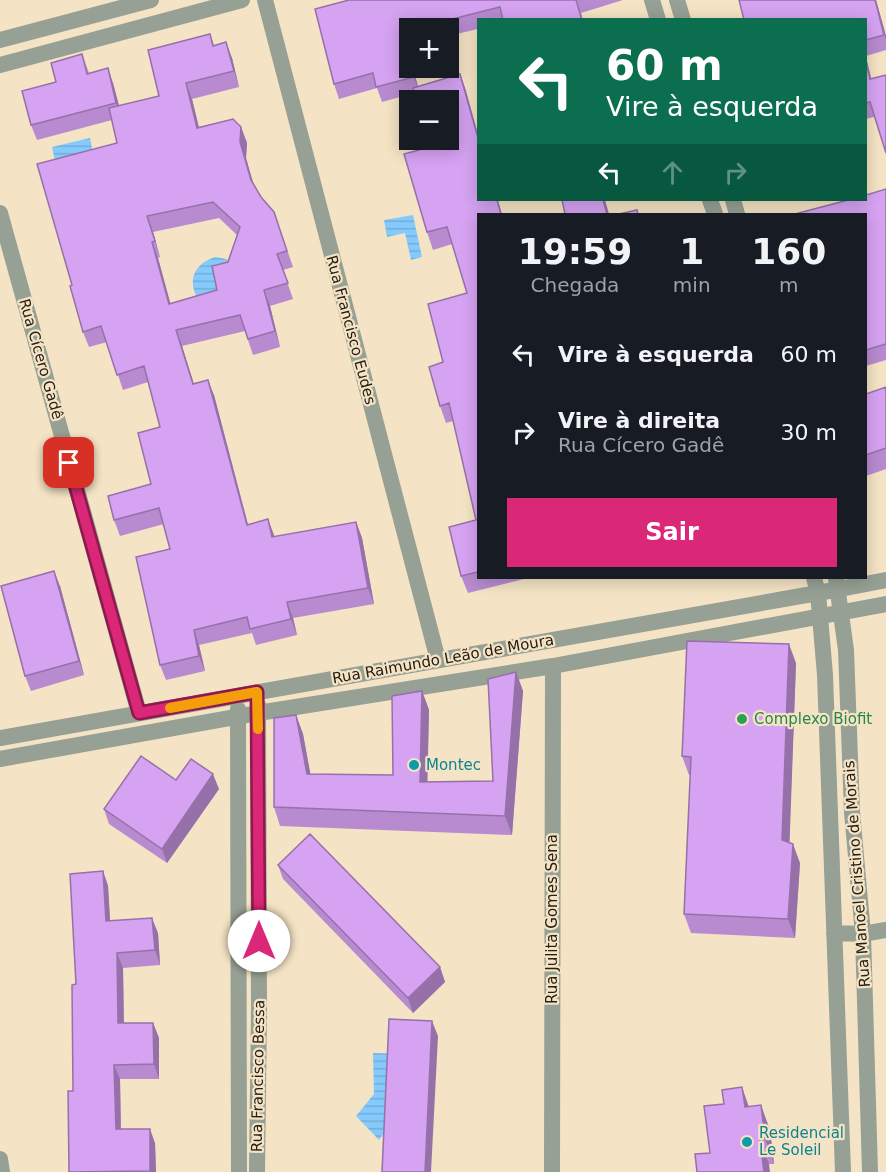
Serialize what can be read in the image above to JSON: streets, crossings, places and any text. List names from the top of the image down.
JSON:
{
  "streets": {
    "street": [
      "Rua Francisco Eudes",
      "Rua Cícero Gadê",
      "Rua Raimundo Leão de Moura",
      "Rua Manoel Cristino de Morais",
      "Rua Julita Gomes Sena",
      "Rua Francisco Bessa"
    ]
  },
  "crossings": [
    ["Rua Francisco Eudes", "Rua Raimundo Leão de Moura"],
    ["Rua Cícero Gadê", "Rua Raimundo Leão de Moura"],
    ["Rua Raimundo Leão de Moura", "Rua Manoel Cristino de Morais"],
    ["Rua Raimundo Leão de Moura", "Rua Julita Gomes Sena"],
    ["Rua Raimundo Leão de Moura", "Rua Francisco Bessa"]
  ],
  "places": ["Complexo Biofit", "Montec", "Residencial Le Soleil"],
  "page": {
    "map_buttons": ["+", "−"],
    "turn": ["60 m", "Vire à esquerda"],
    "eta": [
      "19:59",
      "Chegada",
      "1",
      "min",
      "160",
      "m"
    ],
    "list": [
      {
        "name": "Vire à esquerda",
        "value": "60 m"
      },
      {
        "name": "Vire à direita",
        "note": "Rua Cícero Gadê",
        "value": "30 m"
      }
    ],
    "buttons": "Sair"
  }
}
